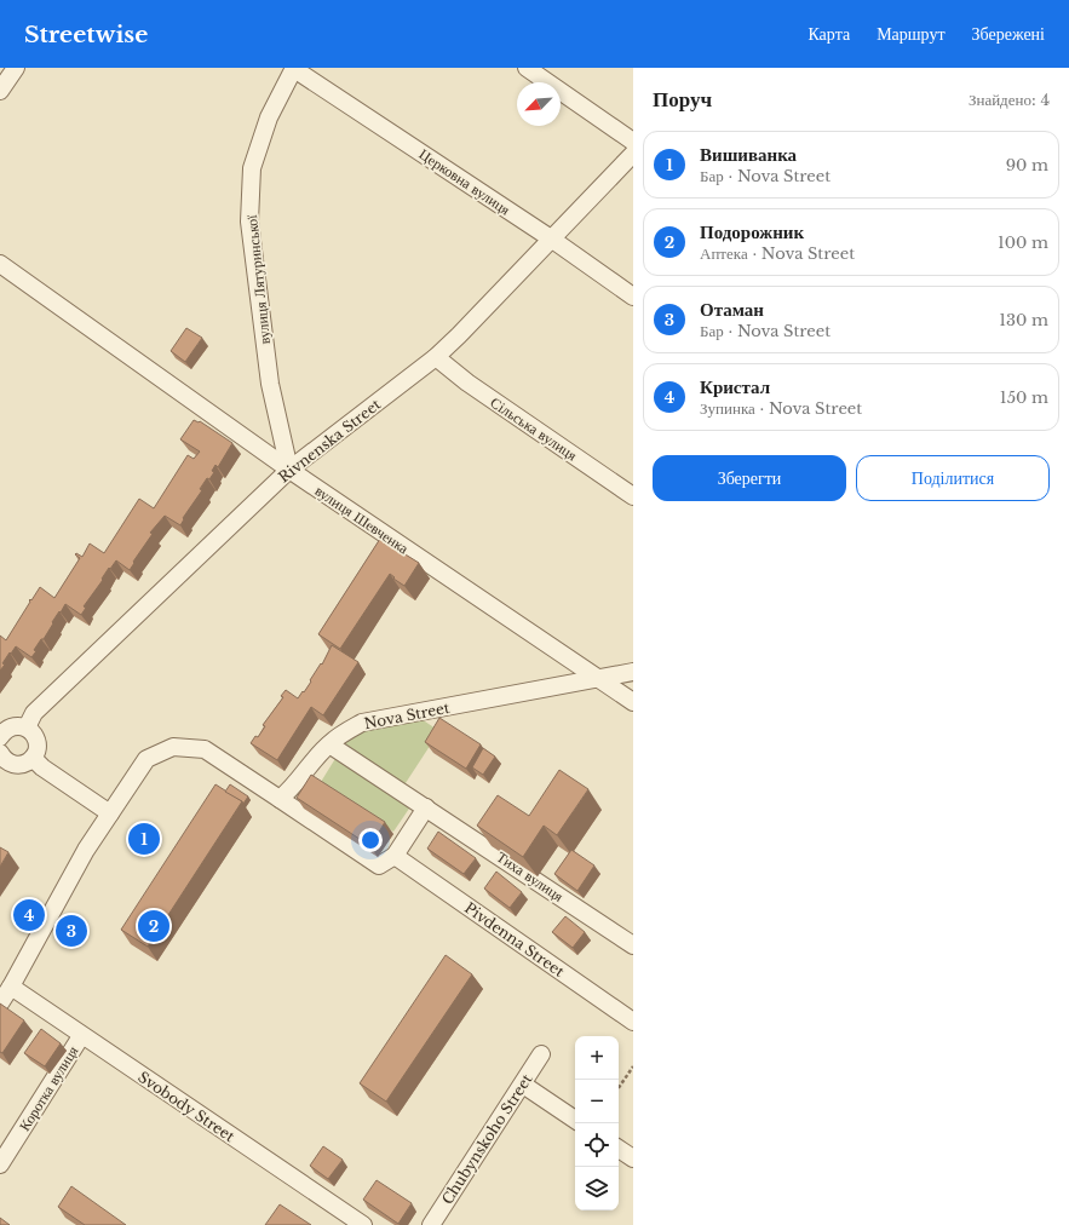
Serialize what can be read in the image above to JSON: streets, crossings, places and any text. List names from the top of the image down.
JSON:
{
  "streets": {
    "street": [
      "Церковна вулиця",
      "вулиця Лятуринської",
      "Сільська вулиця",
      "Rivnenska Street",
      "вулиця Шевченка",
      "Nova Street",
      "Тиха вулиця",
      "Pivdenna Street",
      "Коротка вулиця",
      "Svobody Street",
      "Chubynskoho Street"
    ]
  },
  "crossings": [
    ["Церковна вулиця", "вулиця Лятуринської"],
    ["Церковна вулиця", "Rivnenska Street"],
    ["вулиця Лятуринської", "Rivnenska Street"],
    ["вулиця Лятуринської", "вулиця Шевченка"],
    ["Сільська вулиця", "Rivnenska Street"],
    ["Rivnenska Street", "вулиця Шевченка"],
    ["вулиця Шевченка", "Nova Street"],
    ["Nova Street", "Тиха вулиця"],
    ["Коротка вулиця", "Svobody Street"]
  ],
  "north": "bottom left",
  "page": {
    "header": "Streetwise",
    "nav": ["Карта", "Маршрут", "Збережені"],
    "heading": ["Поруч", "Знайдено: 4"],
    "list": [
      {
        "mark": "1",
        "name": "Вишиванка",
        "note": "Бар · Nova Street",
        "value": "90 m"
      },
      {
        "mark": "2",
        "name": "Подорожник",
        "note": "Аптека · Nova Street",
        "value": "100 m"
      },
      {
        "mark": "3",
        "name": "Отаман",
        "note": "Бар · Nova Street",
        "value": "130 m"
      },
      {
        "mark": "4",
        "name": "Кристал",
        "note": "Зупинка · Nova Street",
        "value": "150 m"
      }
    ],
    "buttons": ["Зберегти", "Поділитися"],
    "pins": [
      "1",
      "4",
      "2",
      "3"
    ],
    "map_buttons": ["+", "−"]
  }
}
